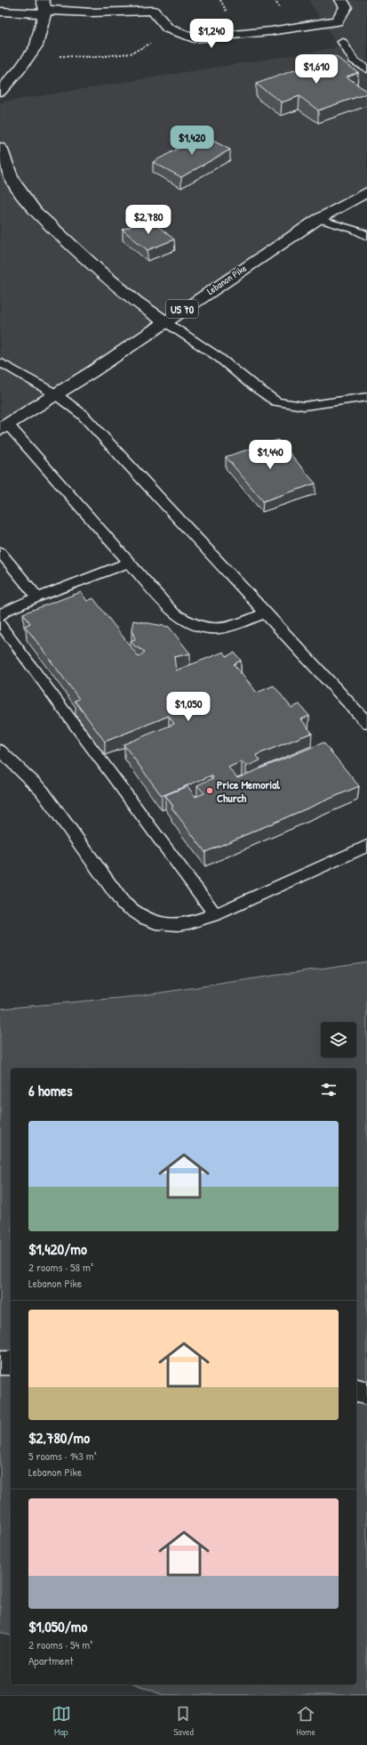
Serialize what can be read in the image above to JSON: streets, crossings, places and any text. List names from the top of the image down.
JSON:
{
  "streets": {
    "street": ["Lebanon Pike", "US 70"]
  },
  "places": ["Price Memorial Church"],
  "page": {
    "price": [
      "$1,240",
      "$1,610",
      "$1,420",
      "$2,780",
      "$1,440",
      "$1,050"
    ],
    "heading": "6 homes",
    "list": [
      {
        "name": "$1,420/mo",
        "note": "2 rooms · 58 m² · Lebanon Pike"
      },
      {
        "name": "$2,780/mo",
        "note": "5 rooms · 143 m² · Lebanon Pike"
      },
      {
        "name": "$1,050/mo",
        "note": "2 rooms · 54 m² · Apartment"
      }
    ],
    "tabs": ["Map", "Saved", "Home"]
  }
}
